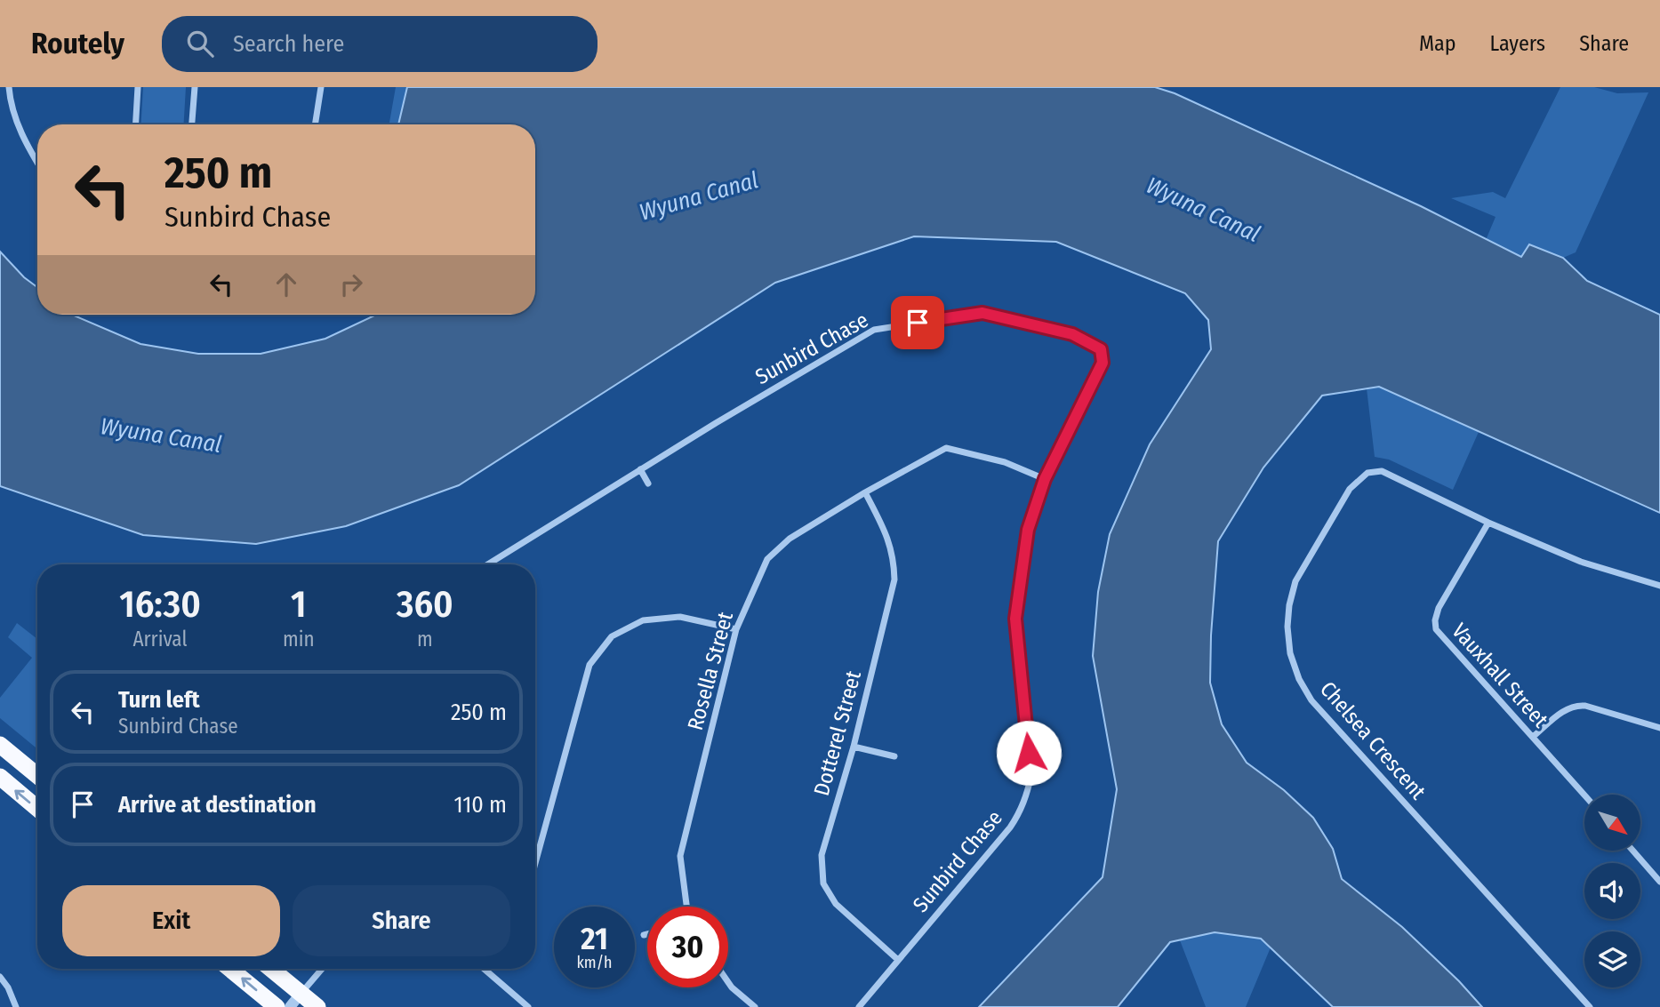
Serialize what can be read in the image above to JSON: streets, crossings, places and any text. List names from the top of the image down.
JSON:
{
  "streets": {
    "street": [
      "Sunbird Chase",
      "Rosella Street",
      "Vauxhall Street",
      "Dotterel Street",
      "Chelsea Crescent"
    ]
  },
  "crossings": [
    ["Sunbird Chase", "Rosella Street"],
    ["Sunbird Chase", "Dotterel Street"],
    ["Rosella Street", "Dotterel Street"],
    ["Vauxhall Street", "Chelsea Crescent"]
  ],
  "water": ["Wyuna Canal"],
  "north": "bottom right",
  "page": {
    "header": "Routely",
    "search": "Search here",
    "nav": ["Map", "Layers", "Share"],
    "turn": ["250 m", "Sunbird Chase"],
    "eta": [
      "16:30",
      "Arrival",
      "1",
      "min",
      "360",
      "m"
    ],
    "list": [
      {
        "name": "Turn left",
        "note": "Sunbird Chase",
        "value": "250 m"
      },
      {
        "name": "Arrive at destination",
        "value": "110 m"
      }
    ],
    "buttons": ["Exit", "Share"],
    "speed": "21 km/h",
    "limit": "30"
  }
}
